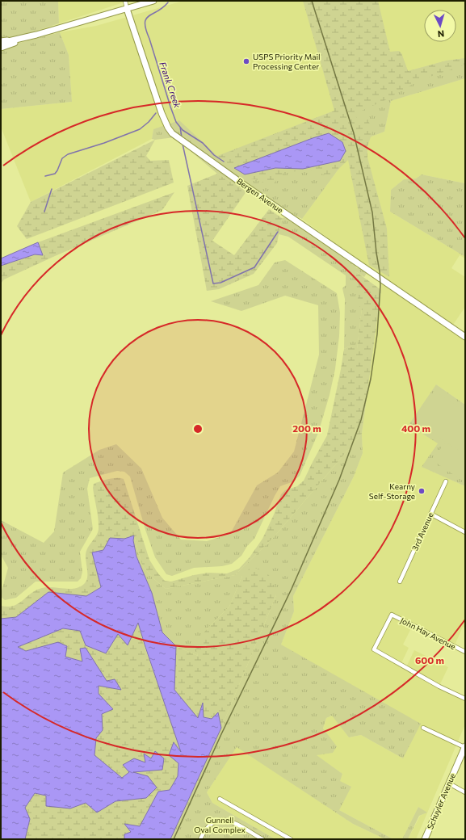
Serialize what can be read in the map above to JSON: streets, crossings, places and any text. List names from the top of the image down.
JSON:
{
  "streets": {
    "street": [
      "Bergen Avenue",
      "3rd Avenue",
      "John Hay Avenue",
      "Schuyler Avenue"
    ]
  },
  "water": ["Frank Creek"],
  "parks": ["Gunnell Oval Complex"],
  "places": ["USPS Priority Mail Processing Center", "Kearny Self-Storage"],
  "north": "bottom",
  "rings": ["200 m", "400 m", "600 m"]
}
